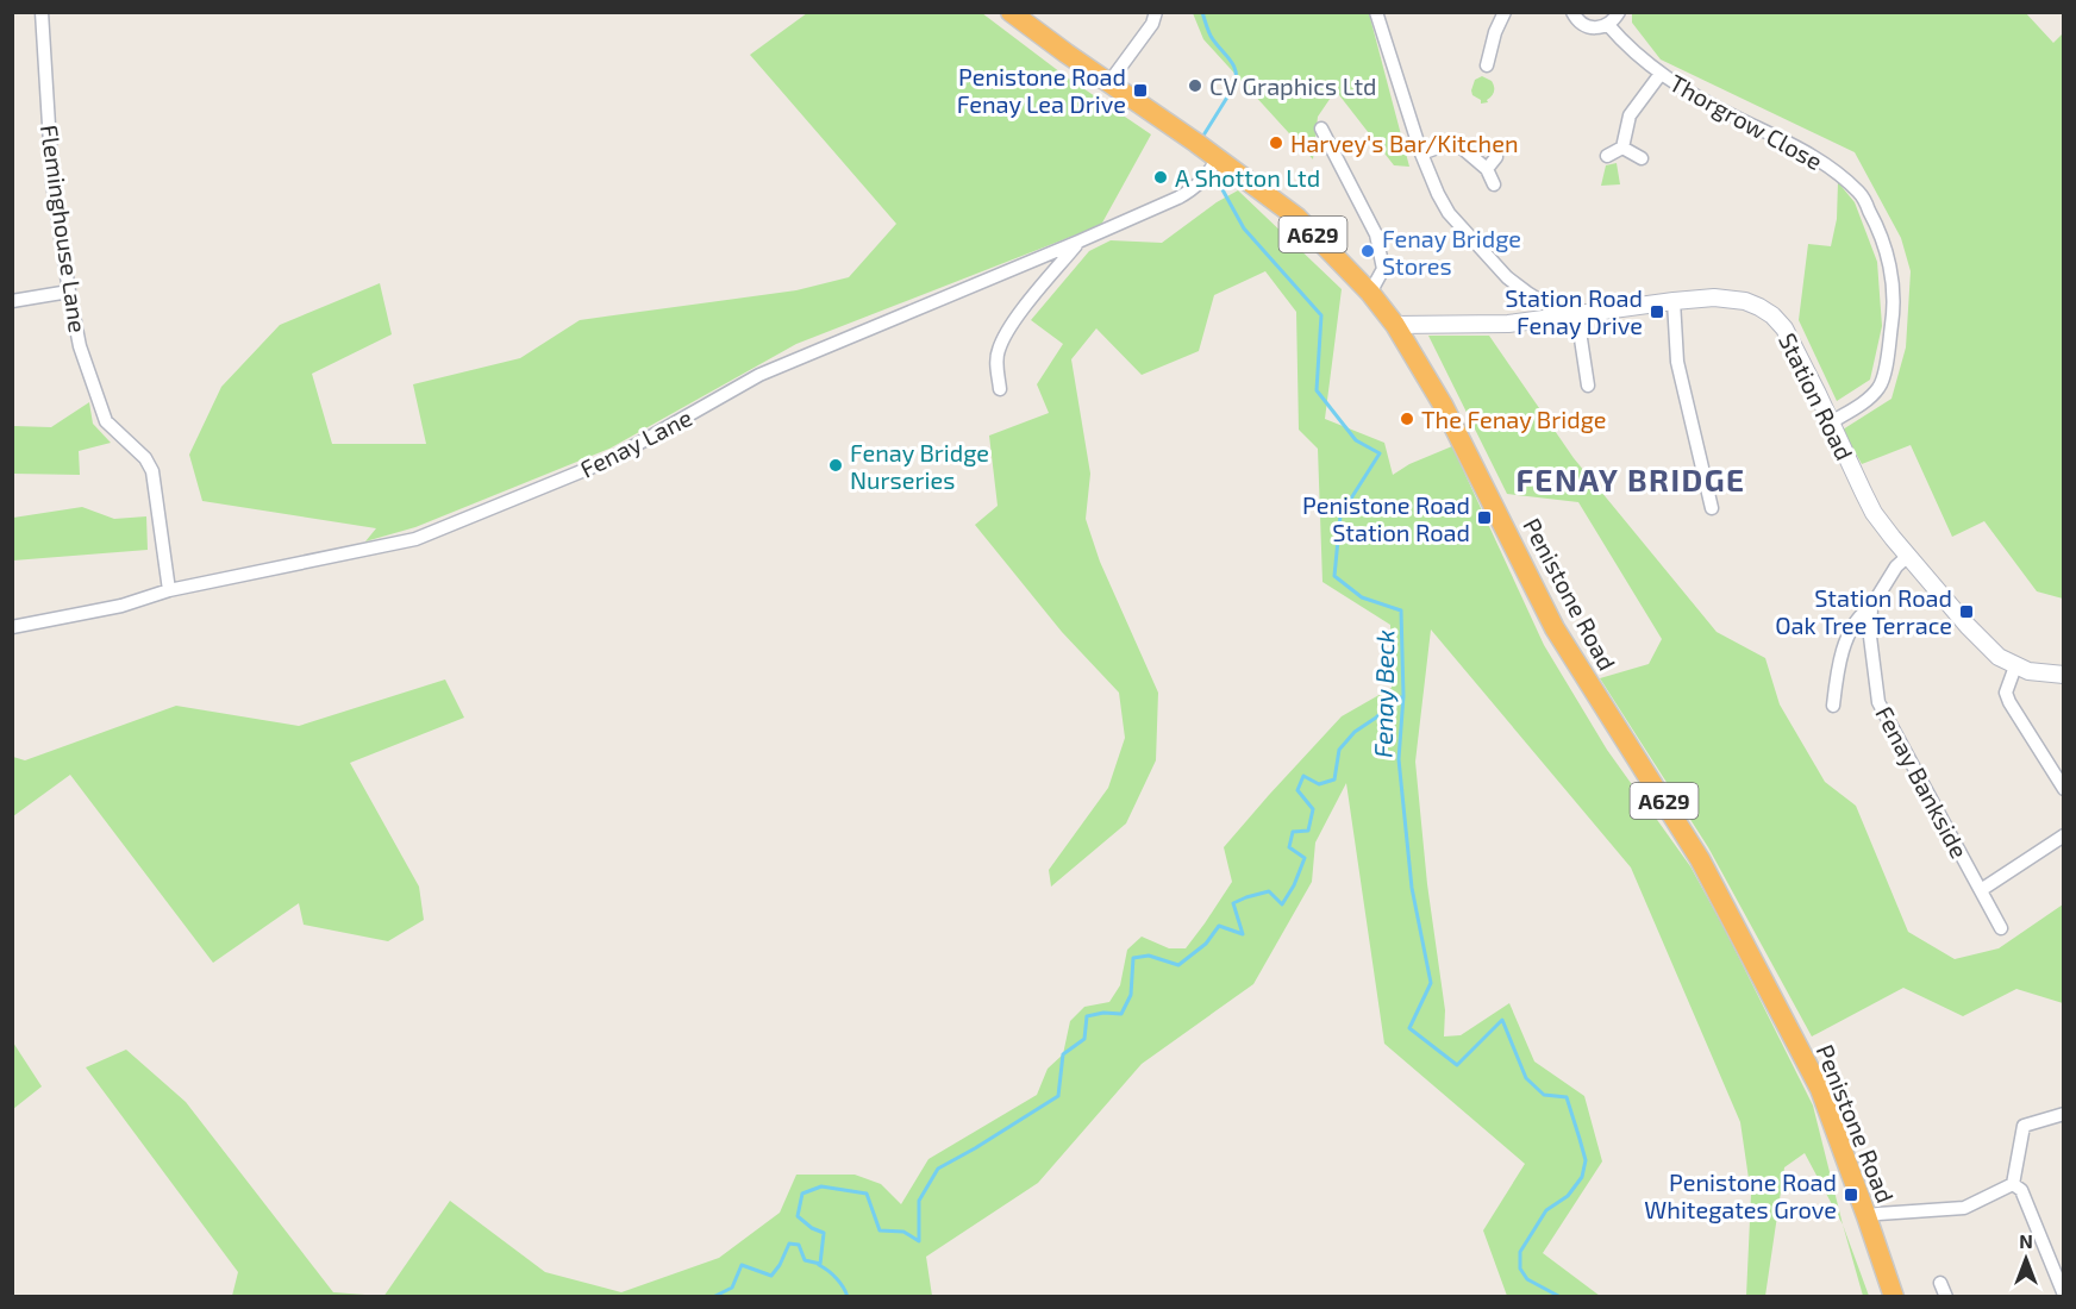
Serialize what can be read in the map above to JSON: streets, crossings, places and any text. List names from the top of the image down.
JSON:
{
  "streets": {
    "highway": ["A629", "Penistone Road"],
    "street": [
      "Thorgrow Close",
      "Fleminghouse Lane",
      "Station Road",
      "Fenay Lane",
      "Fenay Bankside"
    ]
  },
  "crossings": [
    ["Thorgrow Close", "Station Road"],
    ["Fleminghouse Lane", "Fenay Lane"],
    ["Station Road", "Penistone Road"],
    ["Fenay Lane", "Penistone Road"]
  ],
  "districts": ["FENAY BRIDGE"],
  "water": ["Fenay Beck"],
  "places": {
    "other": [
      "CV Graphics Ltd",
      "Harvey's Bar/Kitchen",
      "A Shotton Ltd",
      "Fenay Bridge Stores",
      "The Fenay Bridge",
      "Fenay Bridge Nurseries"
    ],
    "transit": [
      "Penistone Road Fenay Lea Drive",
      "Station Road Fenay Drive",
      "Penistone Road Station Road",
      "Station Road Oak Tree Terrace",
      "Penistone Road Whitegates Grove"
    ]
  },
  "north": "top"
}
